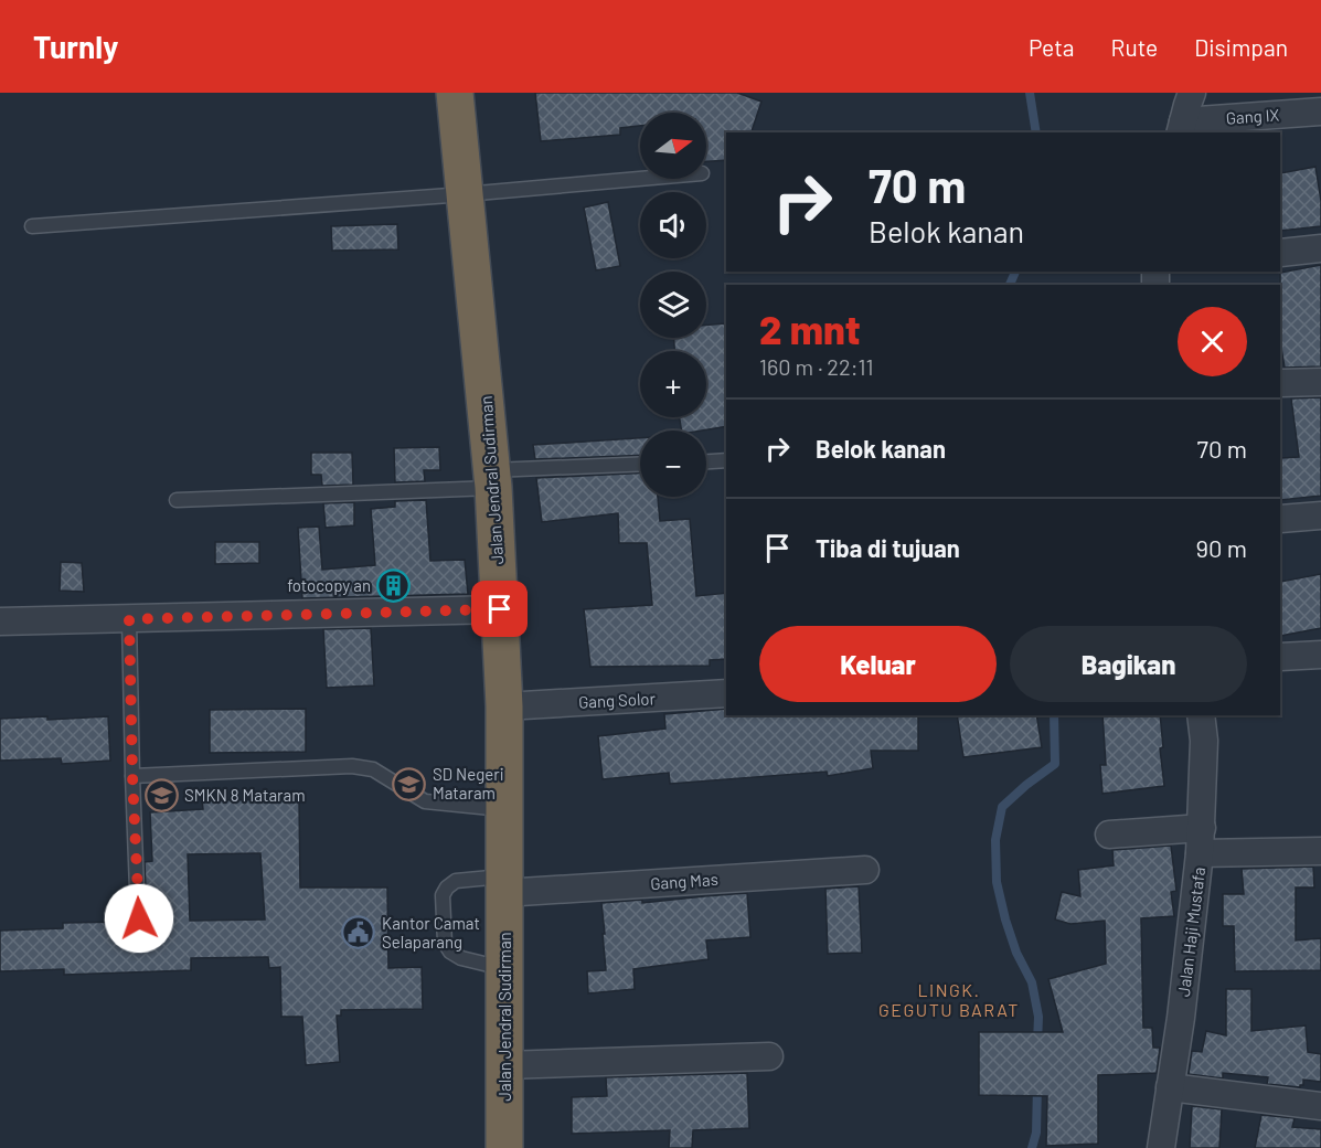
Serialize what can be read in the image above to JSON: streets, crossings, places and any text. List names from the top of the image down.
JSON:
{
  "streets": {
    "highway": ["Jalan Jendral Sudirman"],
    "street": [
      "Gang IX",
      "Gang Solor",
      "Gang Mas",
      "Jalan Haji Mustafa"
    ]
  },
  "crossings": [
    ["Jalan Jendral Sudirman", "Gang Solor"],
    ["Jalan Jendral Sudirman", "Gang Mas"]
  ],
  "districts": ["LINGK. GEGUTU BARAT"],
  "places": {
    "building": ["fotocopy an"],
    "school or university": ["SD Negeri Mataram", "SMKN 8 Mataram"],
    "public building": ["Kantor Camat Selaparang"]
  },
  "north": "right",
  "page": {
    "header": "Turnly",
    "nav": ["Peta", "Rute", "Disimpan"],
    "map_buttons": ["+", "−"],
    "turn": ["70 m", "Belok kanan"],
    "heading": ["2 mnt", "160 m · 22:11"],
    "list": [
      {
        "name": "Belok kanan",
        "value": "70 m"
      },
      {
        "name": "Tiba di tujuan",
        "value": "90 m"
      }
    ],
    "buttons": ["Keluar", "Bagikan"]
  }
}
